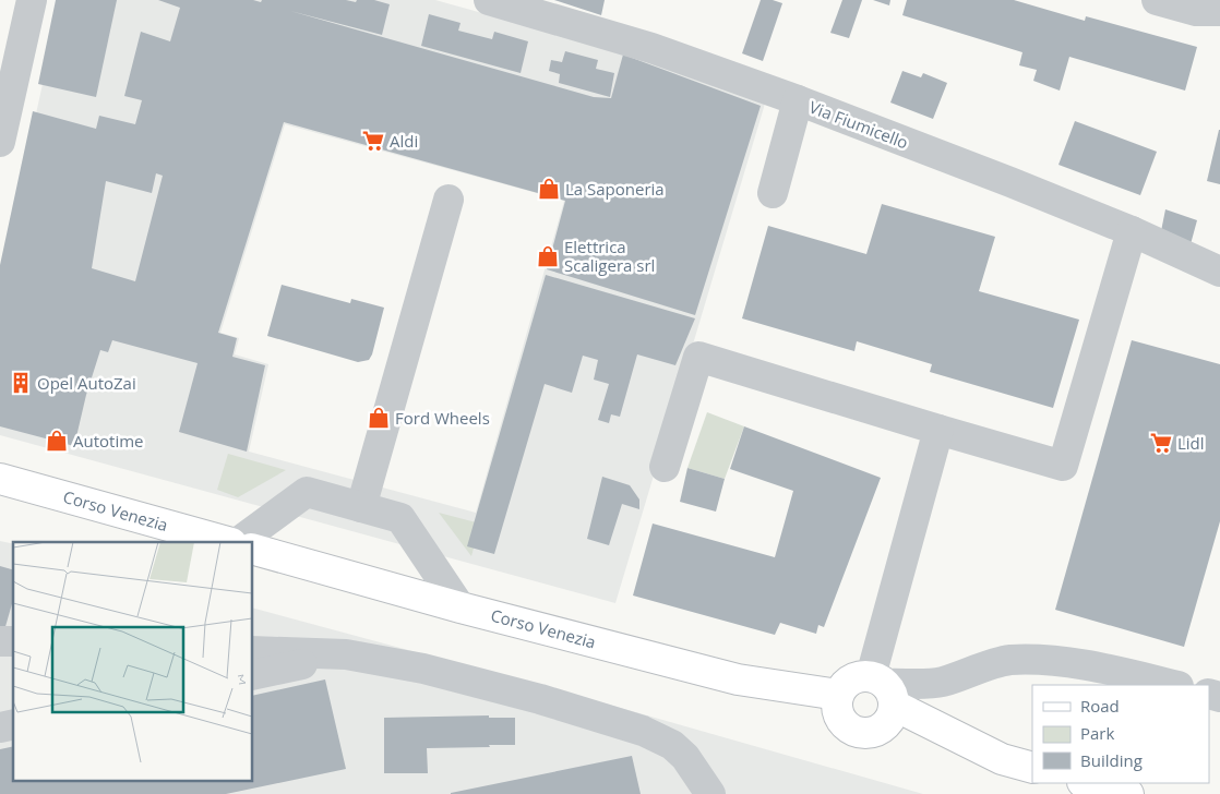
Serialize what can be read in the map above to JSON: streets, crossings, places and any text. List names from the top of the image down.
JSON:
{
  "streets": {
    "main road": ["Corso Venezia"],
    "street": ["Via Fiumicello"]
  },
  "places": {
    "supermarket": ["Aldi", "Lidl"],
    "shop": [
      "La Saponeria",
      "Elettrica Scaligera srl",
      "Ford Wheels",
      "Autotime"
    ],
    "building": ["Opel AutoZai"]
  },
  "legend": ["Road", "Park", "Building"]
}
